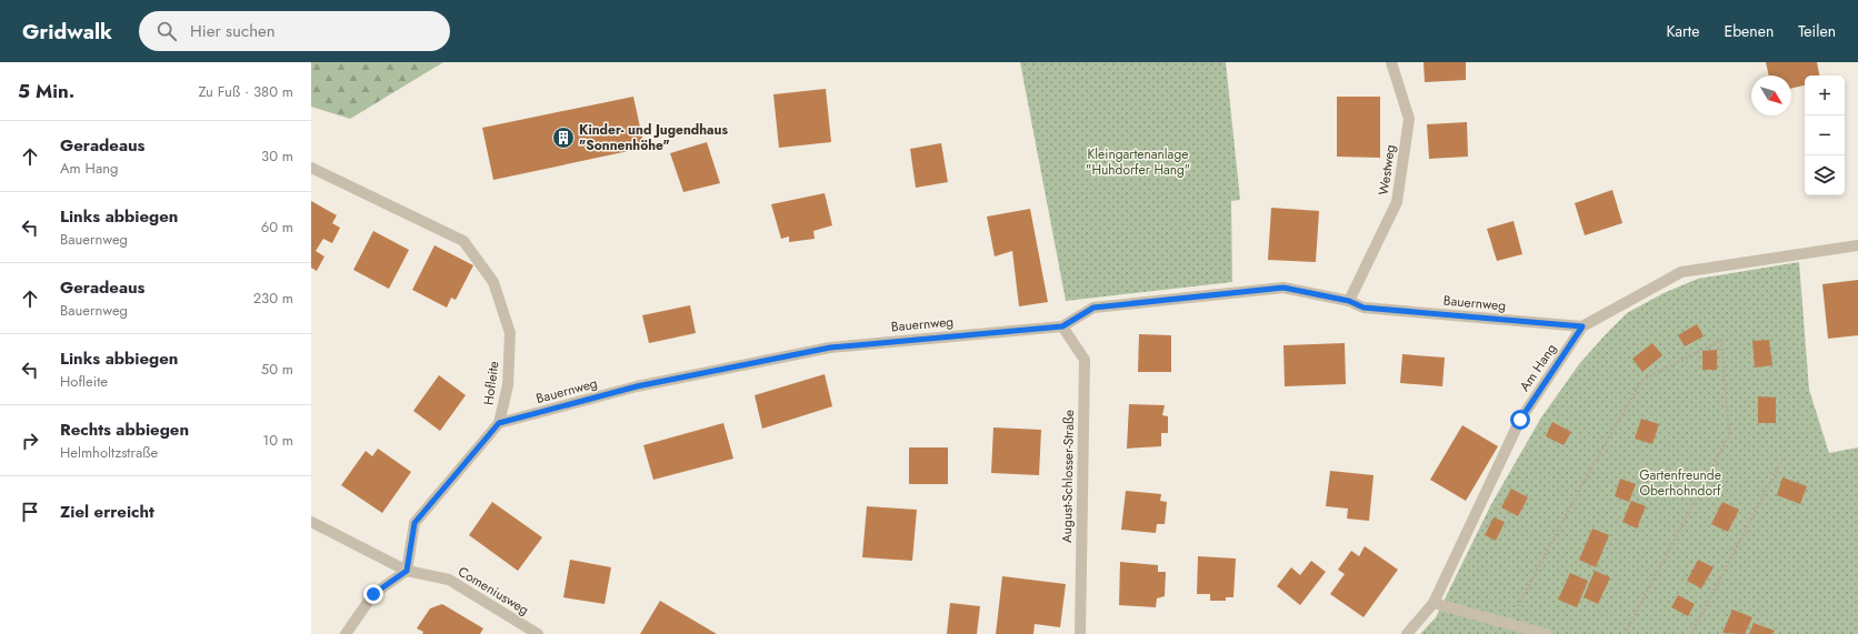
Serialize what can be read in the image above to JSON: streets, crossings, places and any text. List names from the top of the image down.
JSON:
{
  "streets": {
    "street": [
      "Westweg",
      "Bauernweg",
      "Am Hang",
      "Hofleite",
      "August-Schlosser-Straße",
      "Comeniusweg"
    ]
  },
  "crossings": [
    ["Westweg", "Bauernweg"],
    ["Bauernweg", "Am Hang"],
    ["Bauernweg", "Hofleite"],
    ["Bauernweg", "August-Schlosser-Straße"],
    ["Hofleite", "Comeniusweg"]
  ],
  "parks": ["Kleingartenanlage \"Huhdorfer Hang\"", "Gartenfreunde Oberhohndorf"],
  "places": {
    "building": ["Kinder- und Jugendhaus \"Sonnenhöhe\""]
  },
  "north": "bottom right",
  "page": {
    "header": "Gridwalk",
    "search": "Hier suchen",
    "nav": ["Karte", "Ebenen", "Teilen"],
    "heading": ["5 Min.", "Zu Fuß · 380 m"],
    "map_buttons": ["+", "−"],
    "list": [
      ["Geradeaus", "Am Hang", "30 m"],
      ["Links abbiegen", "Bauernweg", "60 m"],
      ["Geradeaus", "Bauernweg", "230 m"],
      ["Links abbiegen", "Hofleite", "50 m"],
      ["Rechts abbiegen", "Helmholtzstraße", "10 m"],
      "Ziel erreicht"
    ]
  }
}
